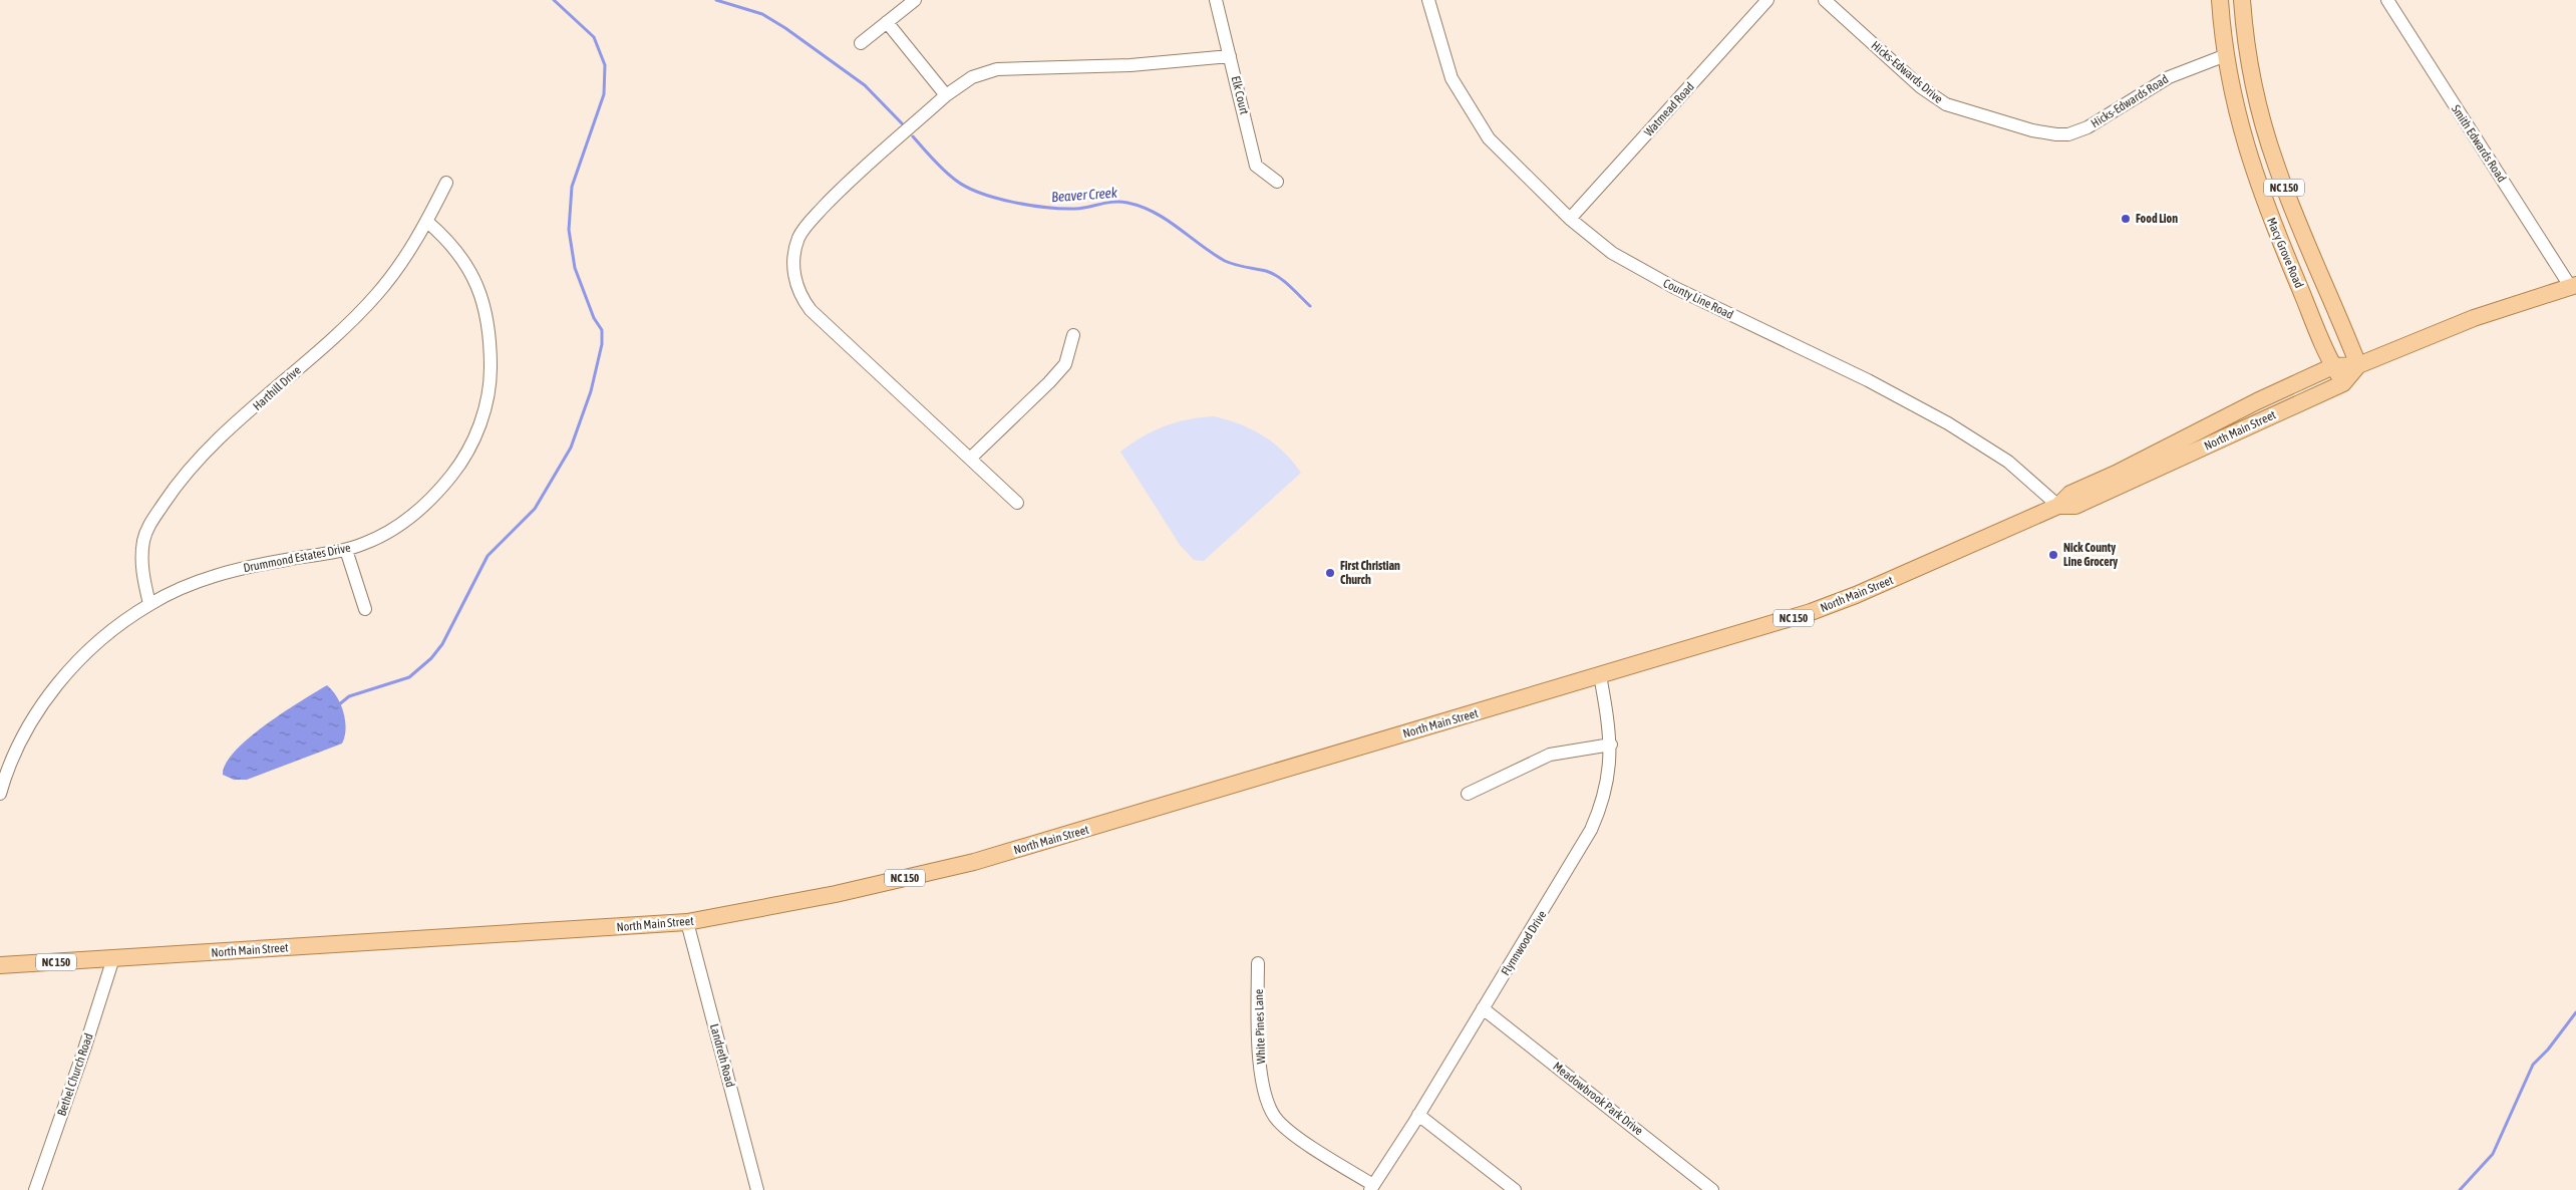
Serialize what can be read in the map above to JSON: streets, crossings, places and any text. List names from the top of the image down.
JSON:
{
  "streets": {
    "main road": ["NC 150", "Macy Grove Road", "North Main Street"],
    "street": [
      "Hicks-Edwards Drive",
      "Elk Court",
      "Hicks-Edwards Road",
      "Watmead Road",
      "Smith Edwards Road",
      "County Line Road",
      "Harthill Drive",
      "Drummond Estates Drive",
      "Flynnwood Drive",
      "White Pines Lane",
      "Landreth Road",
      "Bethel Church Road",
      "Meadowbrook Park Drive"
    ]
  },
  "crossings": [
    ["Hicks-Edwards Drive", "Hicks-Edwards Road"],
    ["Hicks-Edwards Road", "Macy Grove Road"],
    ["Watmead Road", "County Line Road"],
    ["Smith Edwards Road", "North Main Street"],
    ["Macy Grove Road", "North Main Street"],
    ["County Line Road", "North Main Street"],
    ["Harthill Drive", "Drummond Estates Drive"],
    ["North Main Street", "Flynnwood Drive"],
    ["North Main Street", "Landreth Road"],
    ["North Main Street", "Bethel Church Road"],
    ["Flynnwood Drive", "White Pines Lane"],
    ["Flynnwood Drive", "Meadowbrook Park Drive"]
  ],
  "water": ["Beaver Creek"],
  "places": ["Food Lion", "Nick County Line Grocery", "First Christian Church"]
}
